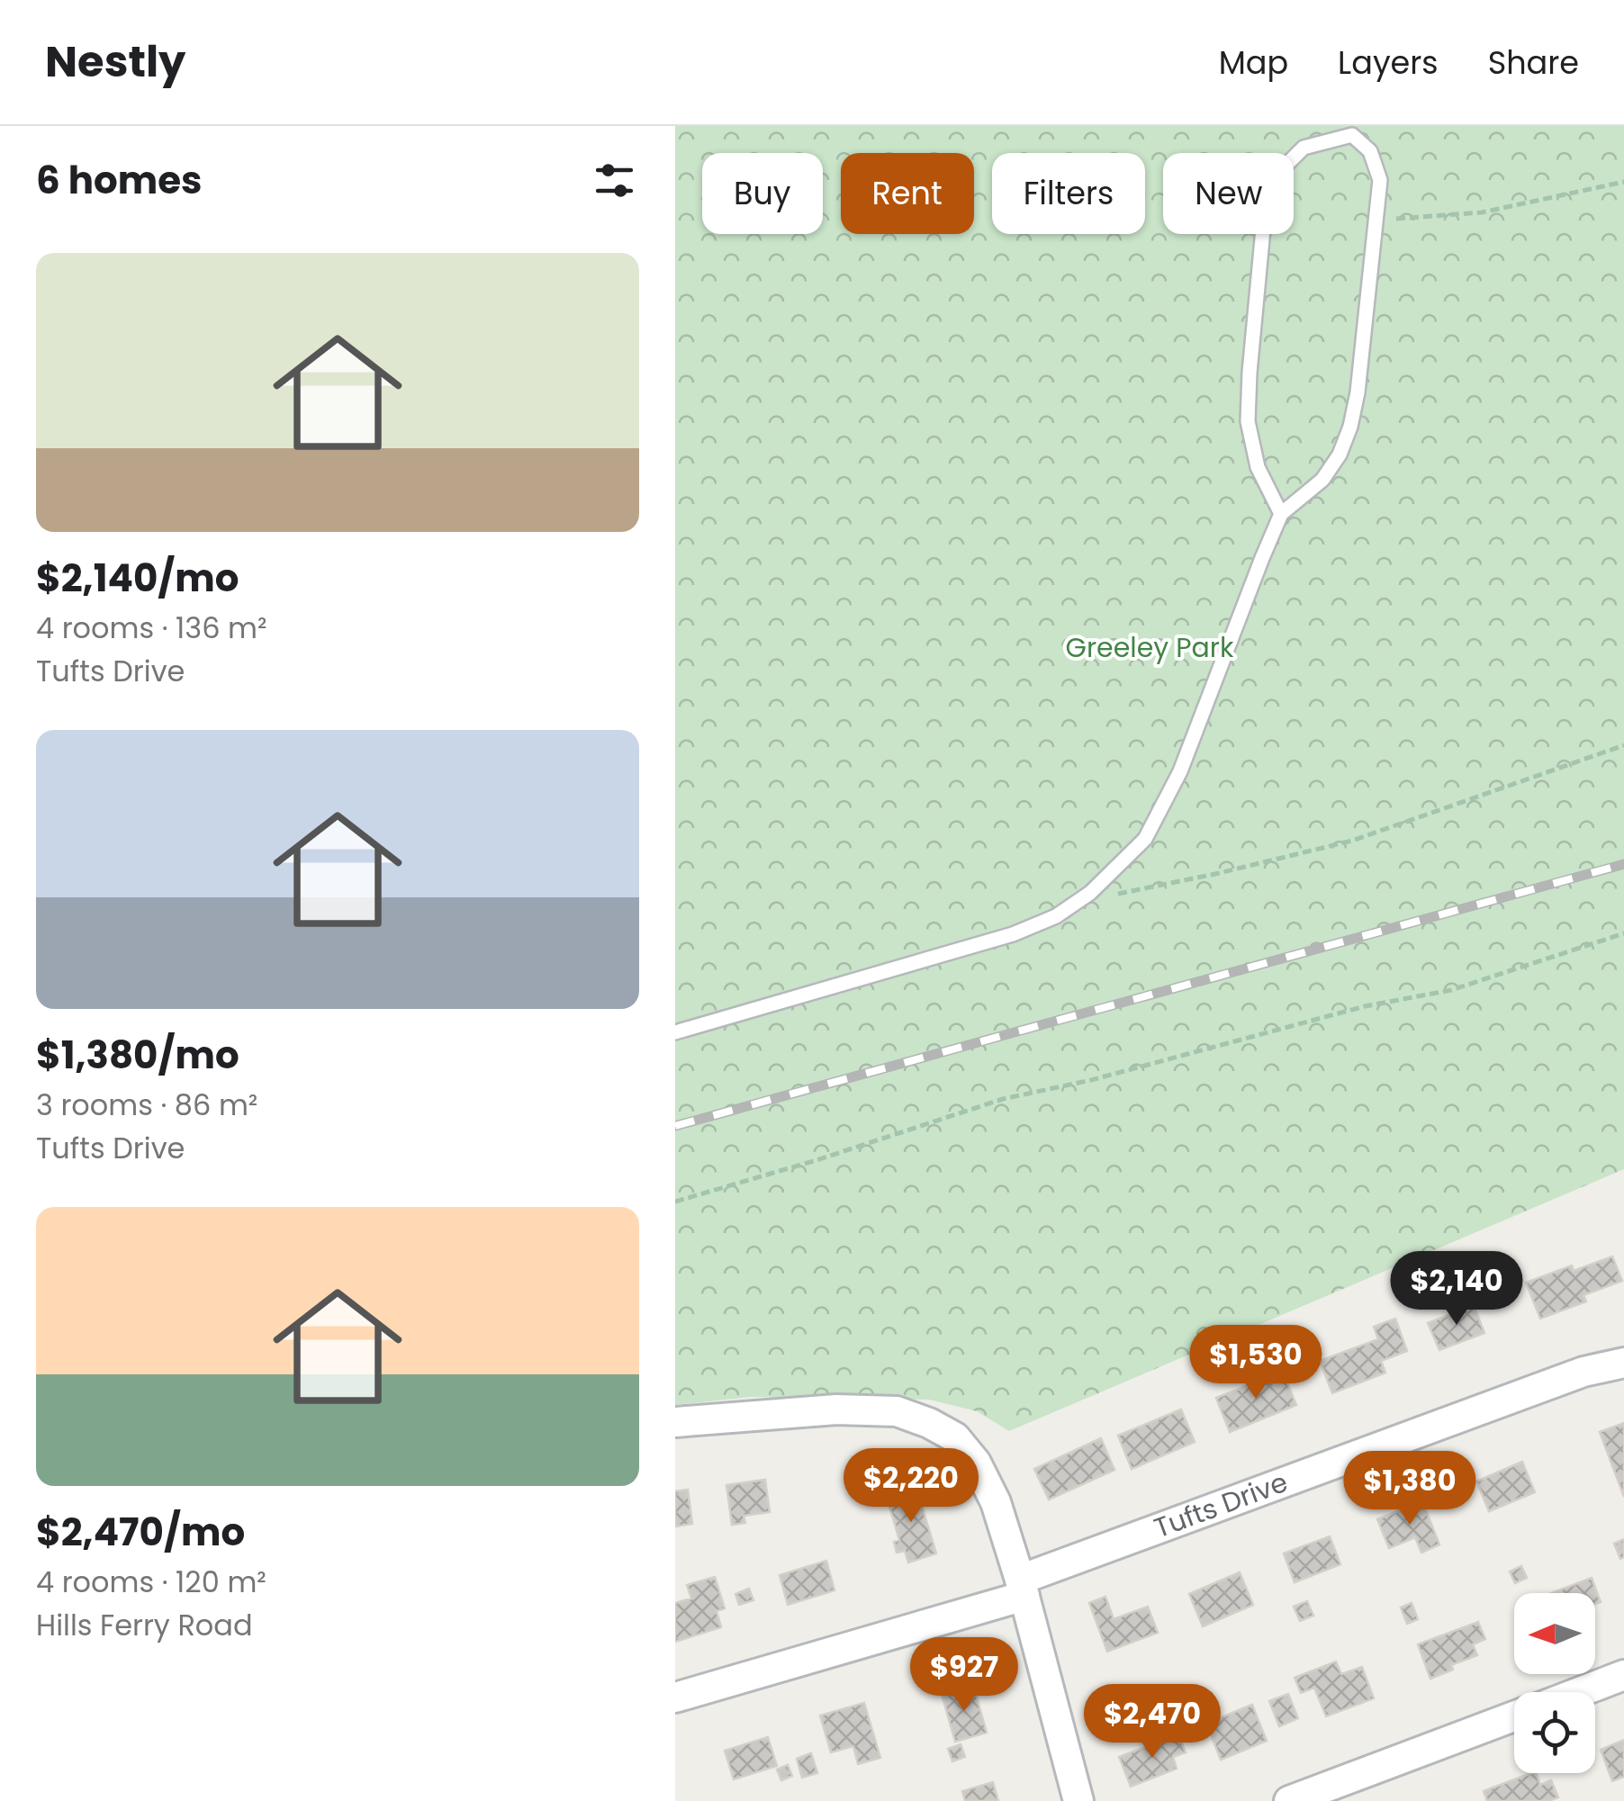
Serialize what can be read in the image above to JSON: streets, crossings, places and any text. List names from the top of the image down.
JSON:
{
  "streets": {
    "street": ["Tufts Drive"]
  },
  "parks": ["Greeley Park"],
  "north": "left",
  "page": {
    "header": "Nestly",
    "nav": ["Map", "Layers", "Share"],
    "heading": "6 homes",
    "chip": [
      "Buy",
      "Rent",
      "Filters",
      "New"
    ],
    "list": [
      {
        "name": "$2,140/mo",
        "note": "4 rooms · 136 m² · Tufts Drive"
      },
      {
        "name": "$1,380/mo",
        "note": "3 rooms · 86 m² · Tufts Drive"
      },
      {
        "name": "$2,470/mo",
        "note": "4 rooms · 120 m² · Hills Ferry Road"
      }
    ],
    "price": [
      "$2,140",
      "$1,530",
      "$2,220",
      "$1,380",
      "$927",
      "$2,470"
    ]
  }
}
